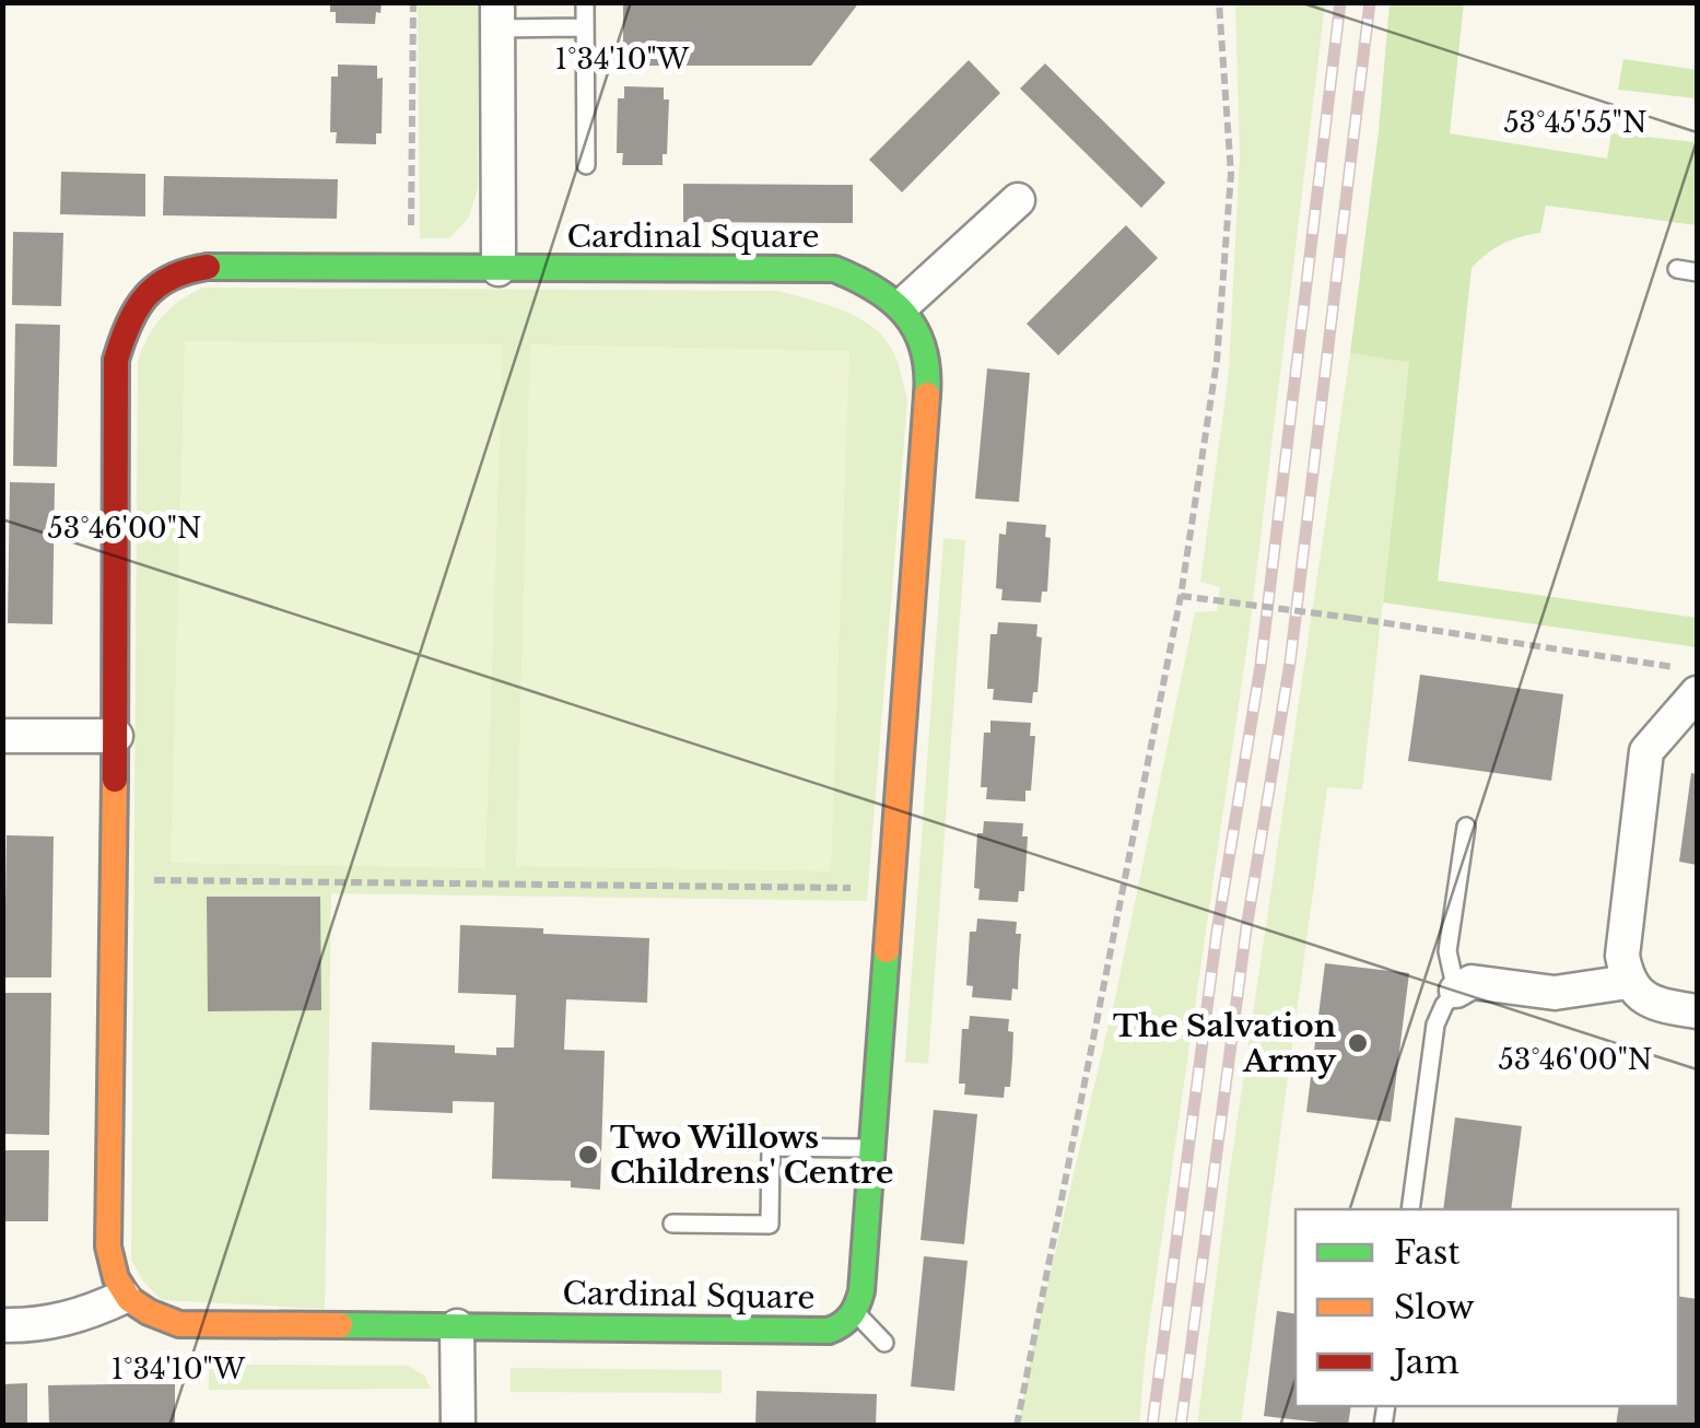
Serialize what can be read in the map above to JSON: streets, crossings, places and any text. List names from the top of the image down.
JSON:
{
  "streets": {
    "street": ["Cardinal Square"]
  },
  "places": ["The Salvation Army", "Two Willows Childrens' Centre"],
  "legend": ["Fast", "Slow", "Jam"],
  "coordinates": ["1°34'10\"W", "53°45'55\"N", "53°46'00\"N"]
}
